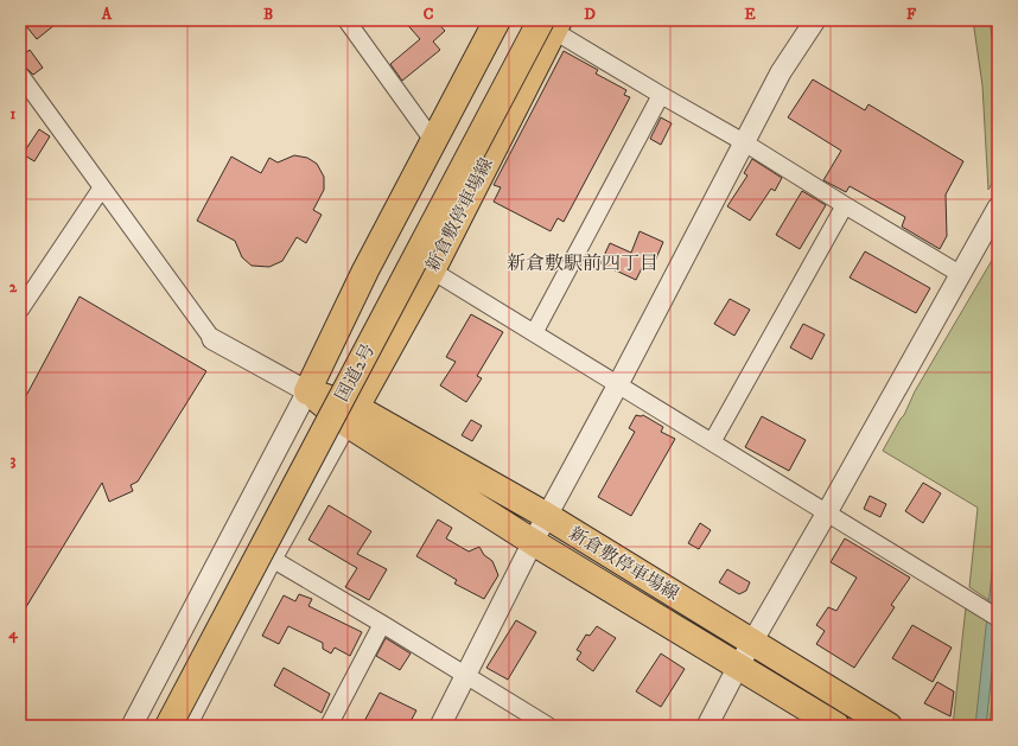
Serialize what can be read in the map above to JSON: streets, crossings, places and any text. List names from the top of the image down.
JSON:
{
  "streets": {
    "main road": ["新倉敷停車場線", "国道2号"]
  },
  "crossings": [
    ["新倉敷停車場線", "国道2号"]
  ],
  "districts": ["新倉敷駅前四丁目"],
  "grid": {
    "columns": [
      "A",
      "B",
      "C",
      "D",
      "E",
      "F"
    ],
    "rows": [
      "1",
      "2",
      "3",
      "4"
    ]
  }
}
